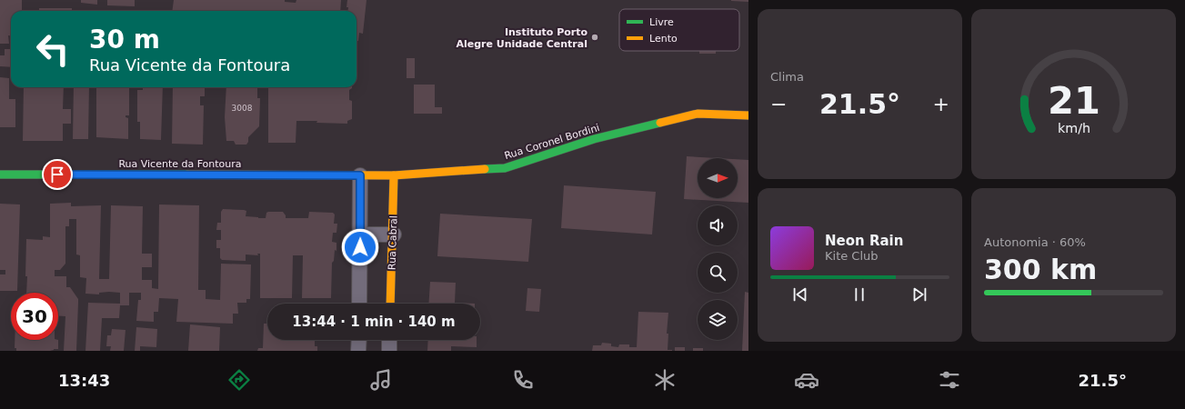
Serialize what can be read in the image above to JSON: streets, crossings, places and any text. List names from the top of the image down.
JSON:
{
  "streets": {
    "street": ["Rua Coronel Bordini", "Rua Vicente da Fontoura", "Rua Cabral"]
  },
  "crossings": [
    ["Rua Coronel Bordini", "Rua Vicente da Fontoura"],
    ["Rua Coronel Bordini", "Rua Cabral"]
  ],
  "places": ["Instituto Porto Alegre Unidade Central"],
  "house_numbers": ["3008"],
  "legend": ["Livre", "Lento"],
  "north": "right",
  "page": {
    "tile": [
      "Clima",
      ["Autonomia · 60%", "300 km"]
    ],
    "turn": ["30 m", "Rua Vicente da Fontoura"],
    "heat": ["−", "21.5°", "+"],
    "song": ["Neon Rain", "Kite Club"],
    "limit": "30",
    "trip": "13:44 · 1 min · 140 m",
    "tabs": ["13:43", "21.5°"],
    "gauge": ["21", "km/h"]
  }
}
